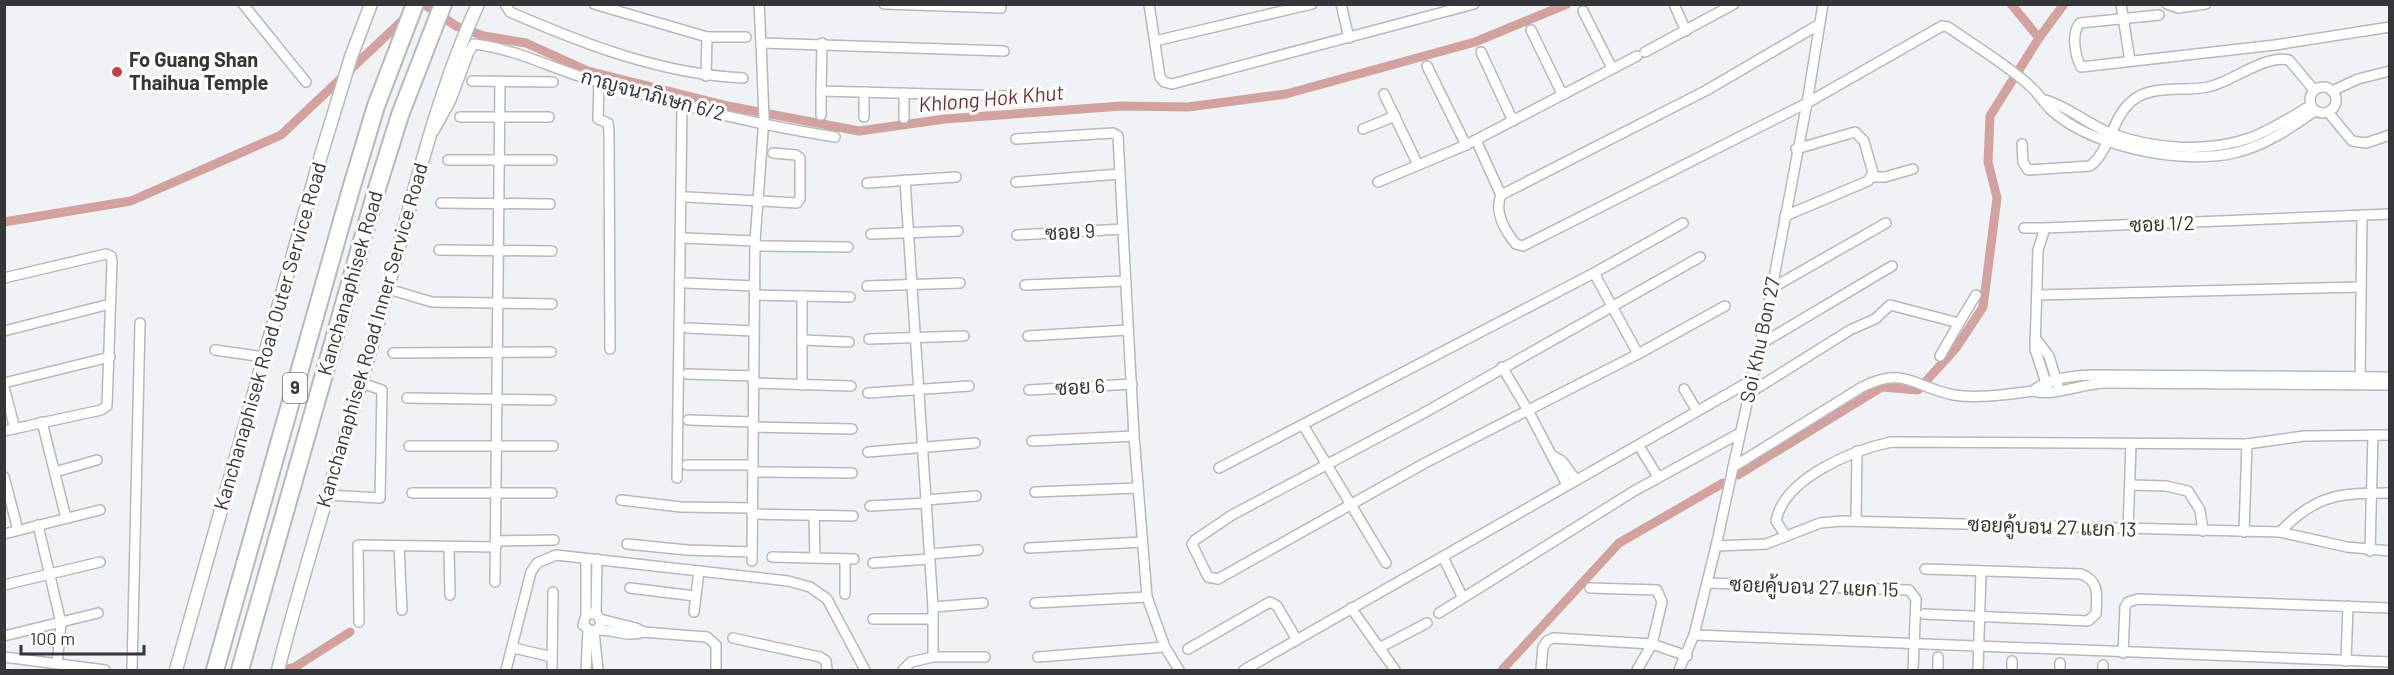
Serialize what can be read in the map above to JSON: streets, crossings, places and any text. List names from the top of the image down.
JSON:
{
  "streets": {
    "highway": ["Kanchanaphisek Road", "9"],
    "main road": ["Kanchanaphisek Road Inner Service Road", "Kanchanaphisek Road Outer Service Road"],
    "street": [
      "กาญจนาภิเษก 6/2",
      "ซอย 1/2",
      "ซอย 9",
      "Soi Khu Bon 27",
      "ซอย 6",
      "ซอยคู้บอน 27 แยก 13",
      "ซอยคู้บอน 27 แยก 15"
    ]
  },
  "crossings": [
    ["กาญจนาภิเษก 6/2", "Kanchanaphisek Road Inner Service Road"],
    ["Soi Khu Bon 27", "ซอยคู้บอน 27 แยก 13"],
    ["Soi Khu Bon 27", "ซอยคู้บอน 27 แยก 15"]
  ],
  "water": ["Khlong Hok Khut"],
  "places": ["Fo Guang Shan Thaihua Temple"],
  "scale_bar": "100 m"
}
